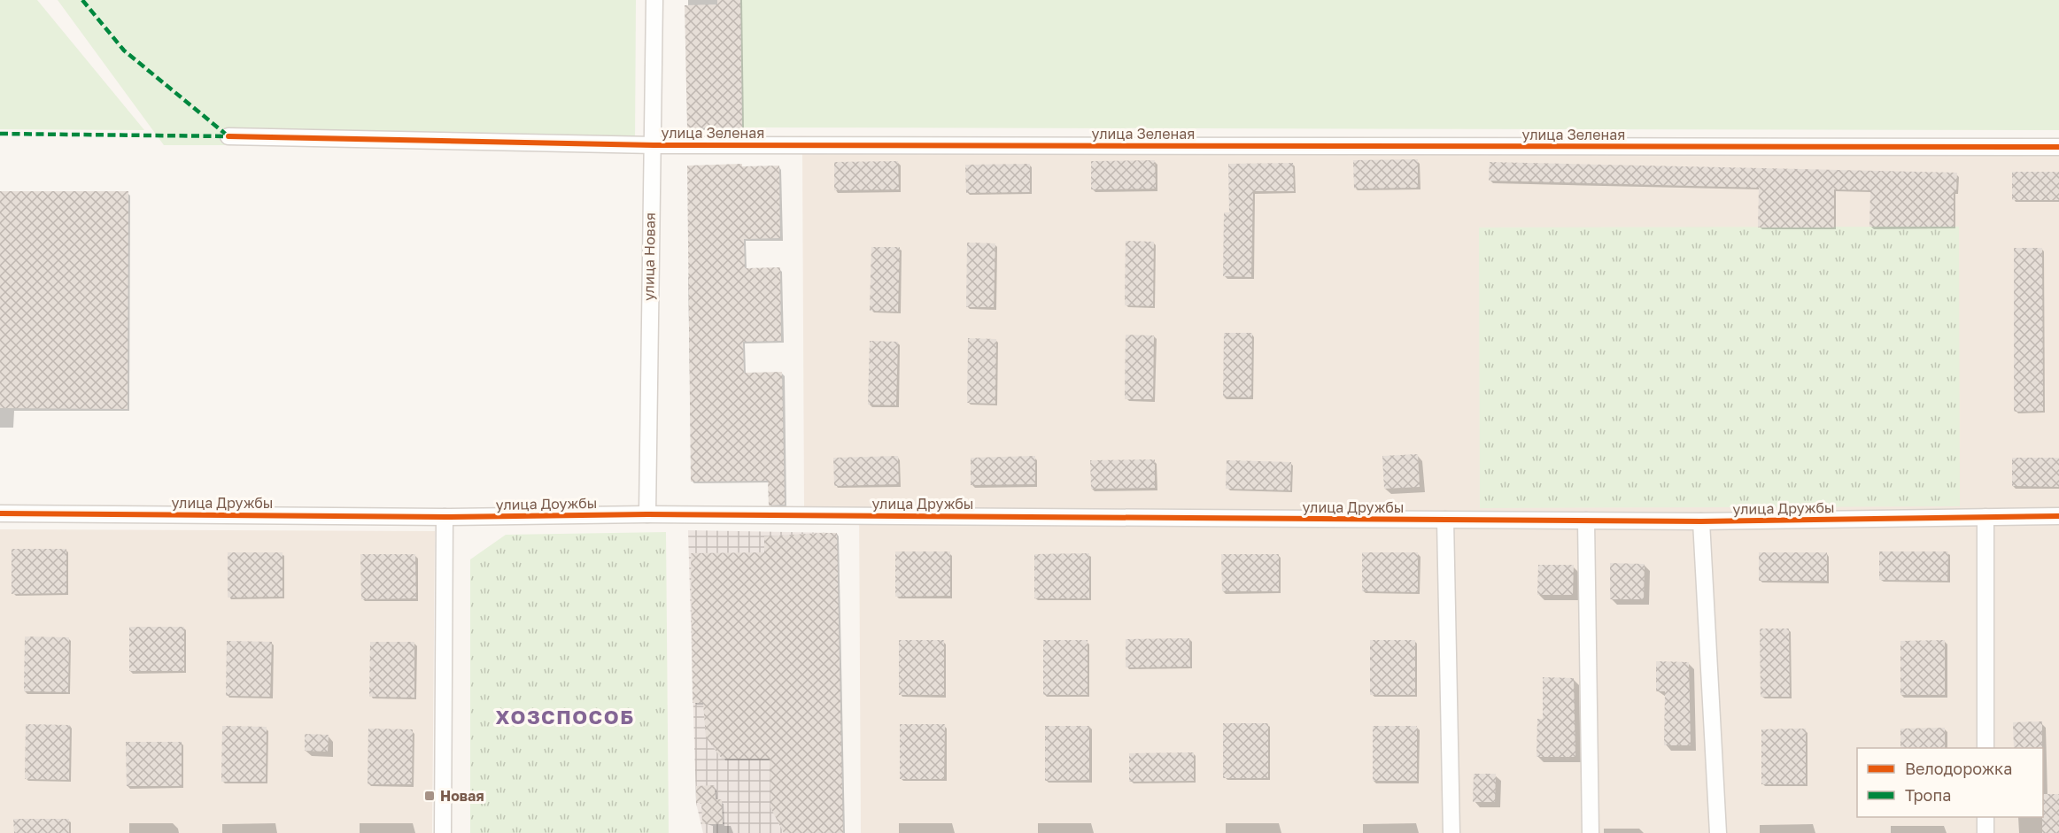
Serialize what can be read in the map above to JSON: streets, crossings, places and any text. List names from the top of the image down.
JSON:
{
  "streets": {
    "street": [
      "улица Зеленая",
      "улица Новая",
      "улица Дружбы",
      "улица Доужбы"
    ]
  },
  "crossings": [
    ["улица Зеленая", "улица Новая"],
    ["улица Новая", "улица Дружбы"],
    ["улица Новая", "улица Доужбы"],
    ["улица Дружбы", "улица Доужбы"]
  ],
  "districts": ["ХОЗСПОСОБ"],
  "places": {
    "transit": ["Новая"]
  },
  "legend": ["Велодорожка", "Тропа"]
}
